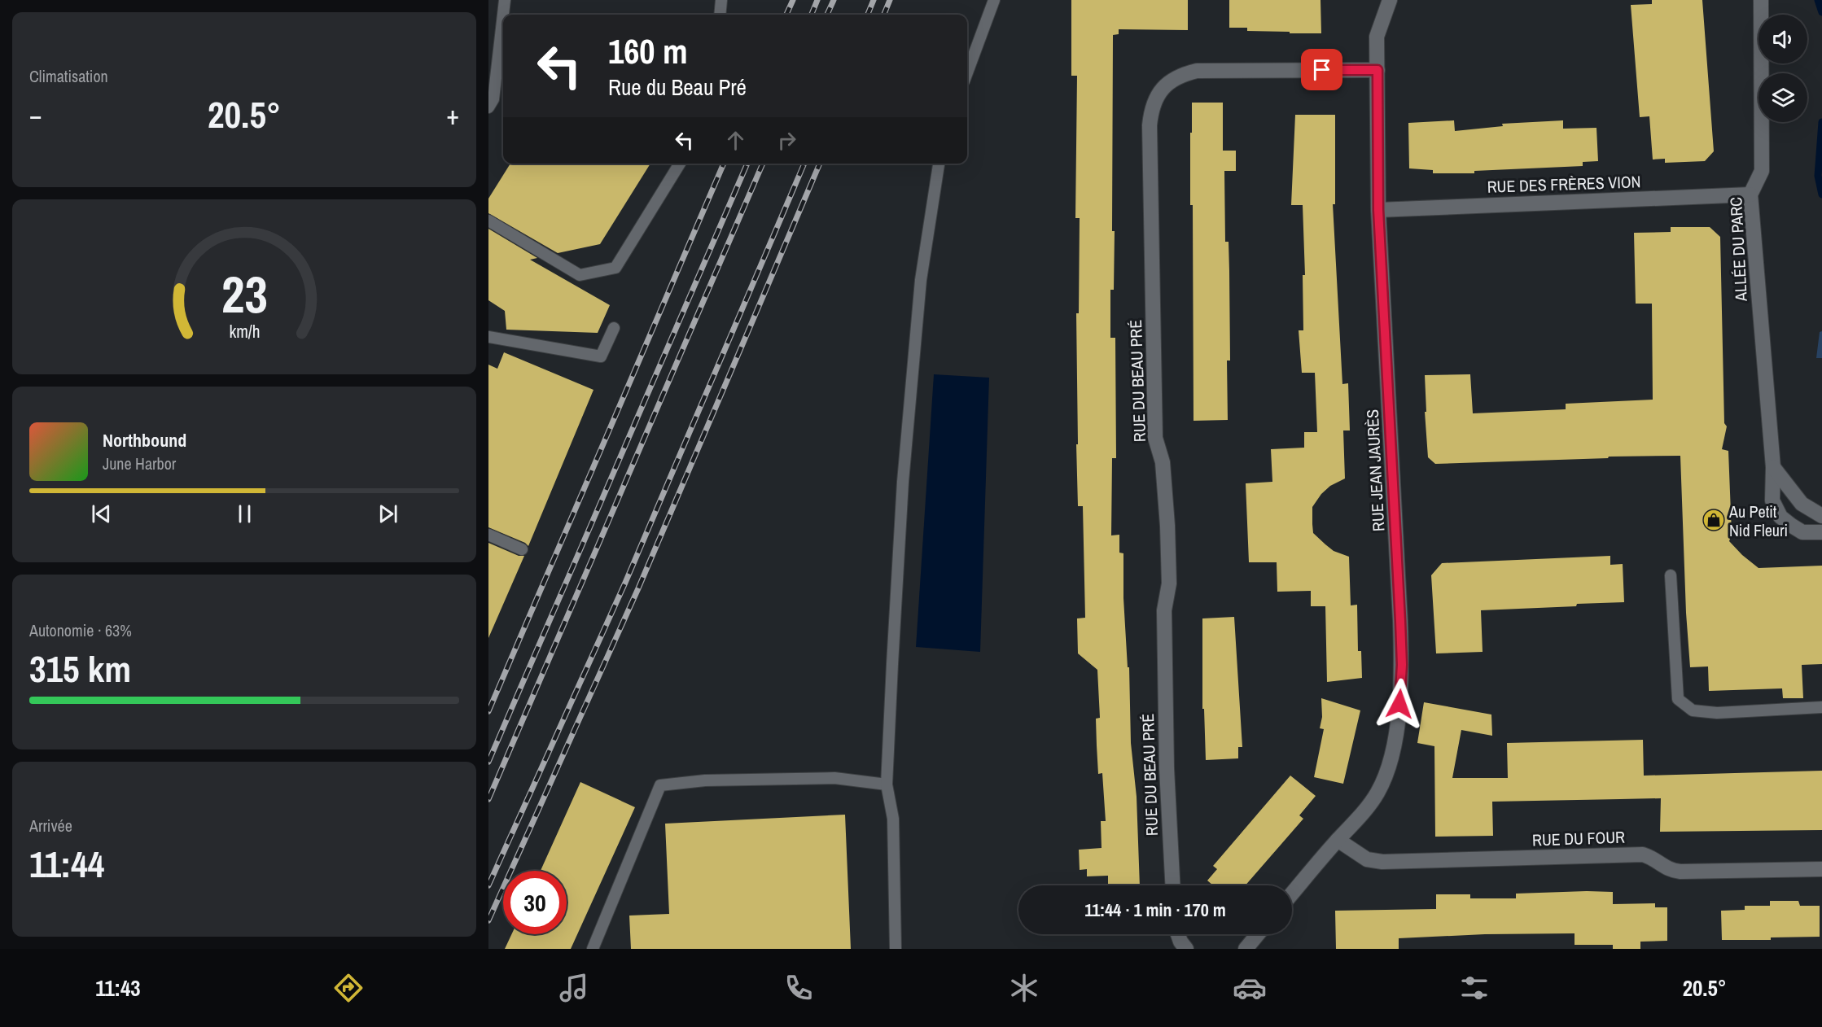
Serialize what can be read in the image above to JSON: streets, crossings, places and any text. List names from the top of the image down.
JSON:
{
  "streets": {
    "street": [
      "RUE DES FRÈRES VION",
      "ALLÉE DU PARC",
      "RUE DU BEAU PRÉ",
      "RUE JEAN JAURÈS",
      "RUE DU FOUR"
    ]
  },
  "crossings": [
    ["RUE DES FRÈRES VION", "ALLÉE DU PARC"],
    ["RUE DES FRÈRES VION", "RUE JEAN JAURÈS"],
    ["RUE DU BEAU PRÉ", "RUE JEAN JAURÈS"],
    ["RUE JEAN JAURÈS", "RUE DU FOUR"]
  ],
  "places": {
    "shop": ["Au Petit Nid Fleuri"]
  },
  "page": {
    "tile": [
      "Climatisation",
      ["Autonomie · 63%", "315 km"],
      ["Arrivée", "11:44"]
    ],
    "turn": ["160 m", "Rue du Beau Pré"],
    "heat": ["−", "20.5°", "+"],
    "song": ["Northbound", "June Harbor"],
    "limit": "30",
    "trip": "11:44 · 1 min · 170 m",
    "tabs": ["11:43", "20.5°"],
    "gauge": ["23", "km/h"]
  }
}
